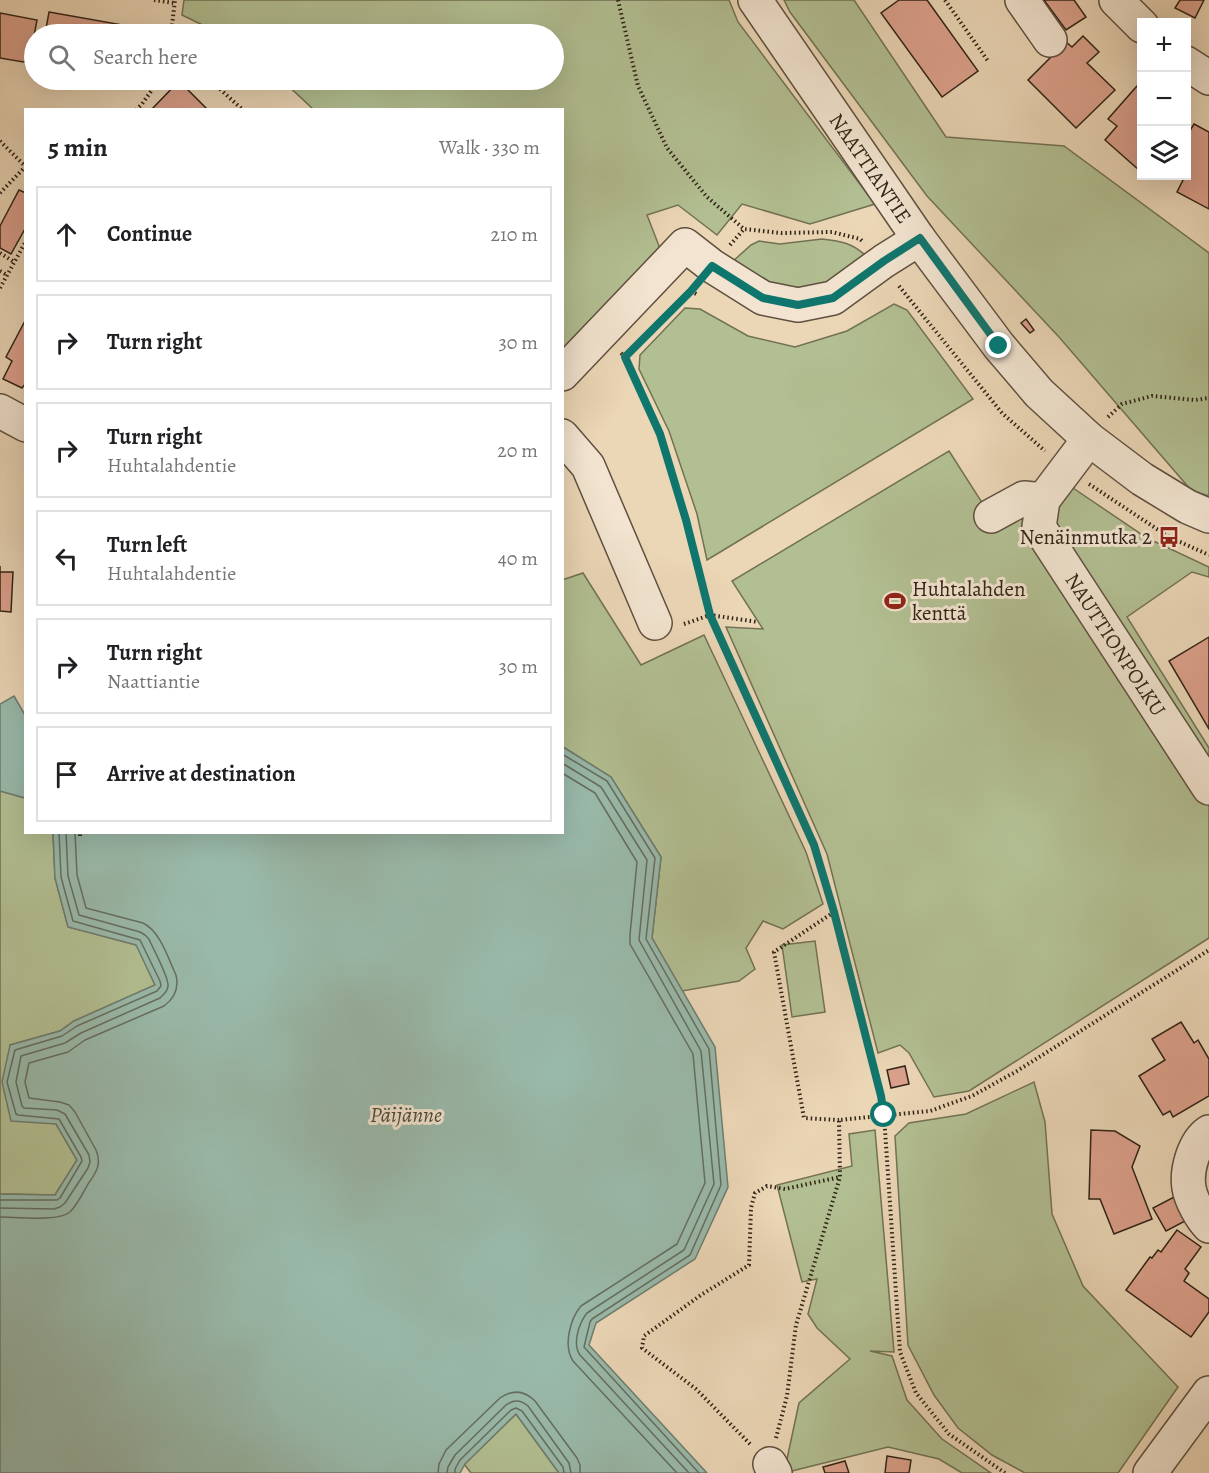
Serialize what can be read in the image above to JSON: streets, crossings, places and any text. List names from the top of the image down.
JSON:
{
  "streets": {
    "street": ["NAATTIANTIE", "NAUTTIONPOLKU"]
  },
  "water": ["Päijänne"],
  "places": {
    "bus stop": ["Nenäinmutka 2"],
    "sports": ["Huhtalahden kenttä"]
  },
  "page": {
    "map_buttons": ["+", "−"],
    "search": "Search here",
    "heading": ["5 min", "Walk · 330 m"],
    "list": [
      ["Continue", "210 m"],
      ["Turn right", "30 m"],
      ["Turn right", "Huhtalahdentie", "20 m"],
      ["Turn left", "Huhtalahdentie", "40 m"],
      ["Turn right", "Naattiantie", "30 m"],
      "Arrive at destination"
    ]
  }
}
